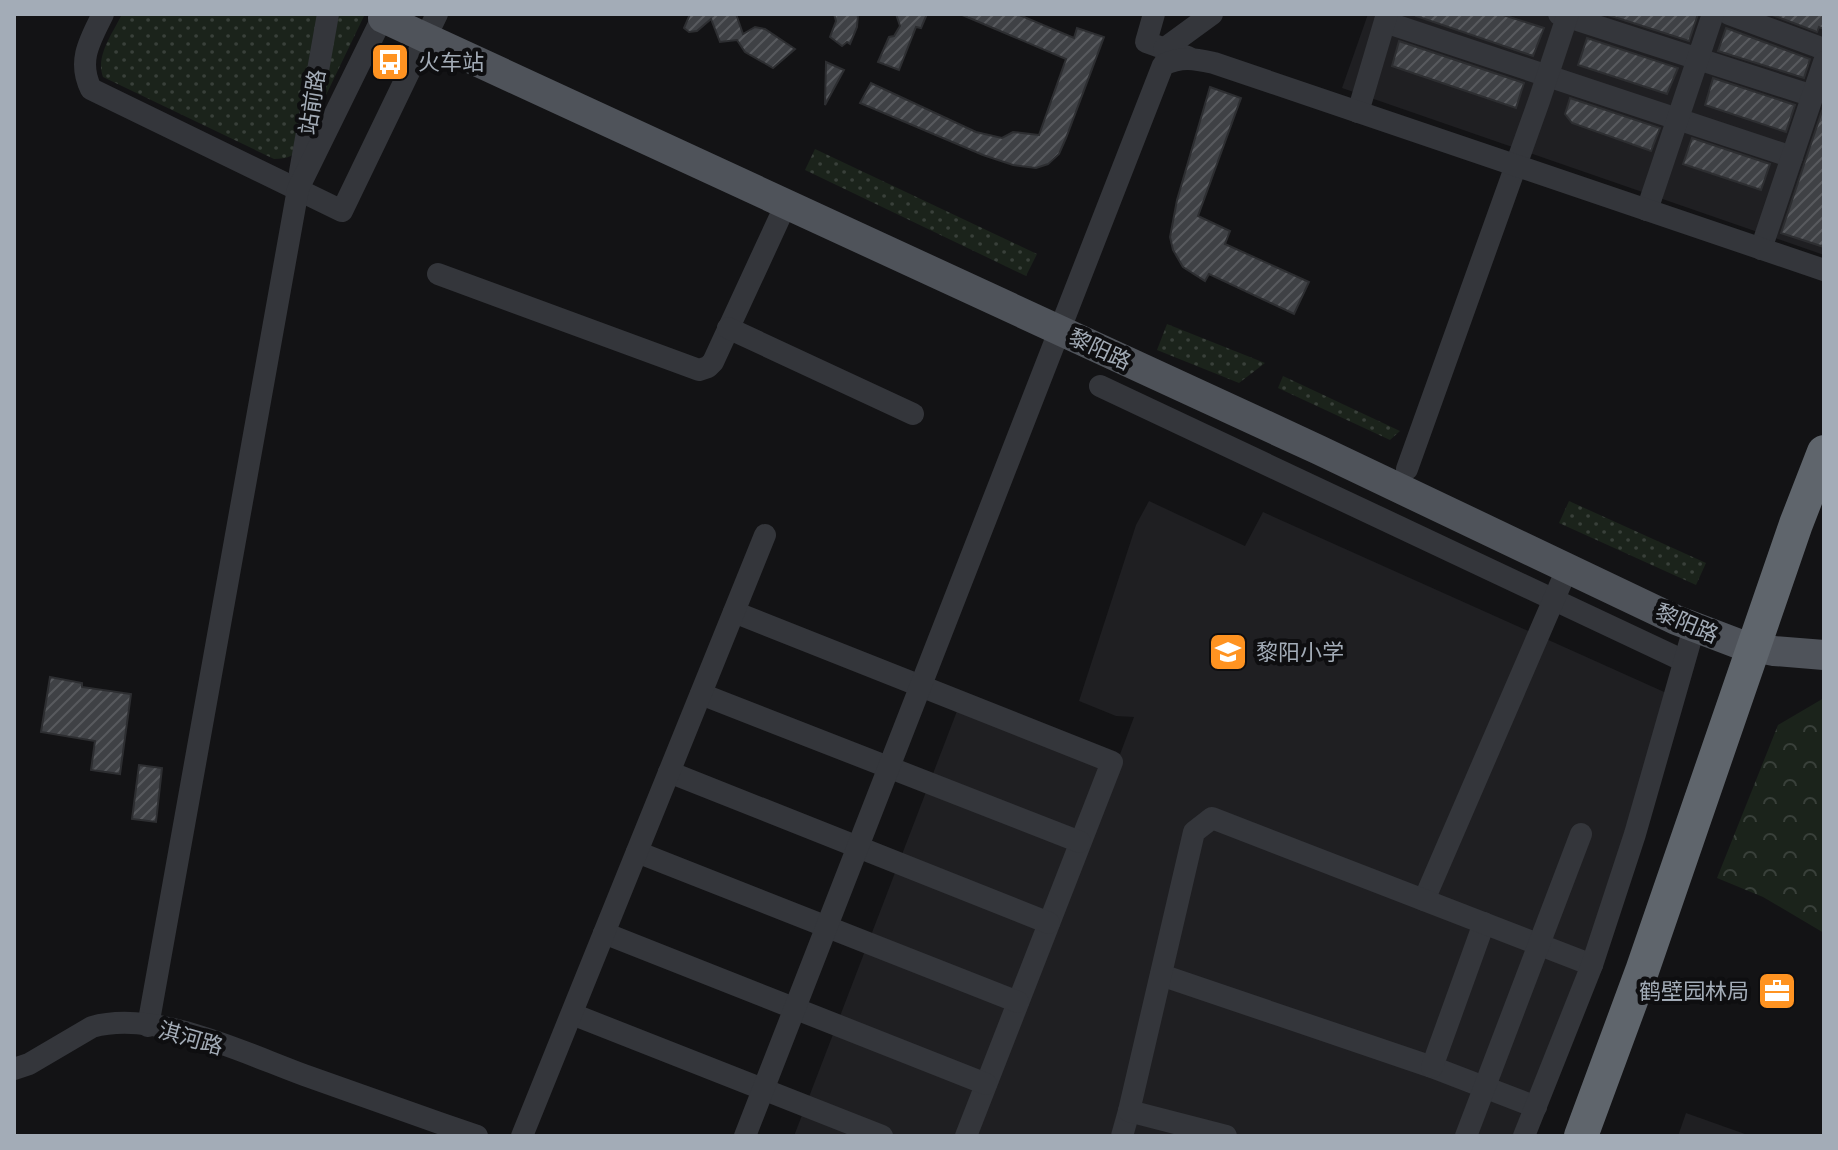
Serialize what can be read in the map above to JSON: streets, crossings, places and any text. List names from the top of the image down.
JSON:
{
  "streets": {
    "main road": ["黎阳路"],
    "street": ["站前路", "淇河路"]
  },
  "crossings": [
    ["站前路", "淇河路"]
  ],
  "places": {
    "bus stop": ["火车站"],
    "school or university": ["黎阳小学"],
    "office": ["鹤壁园林局"]
  }
}
